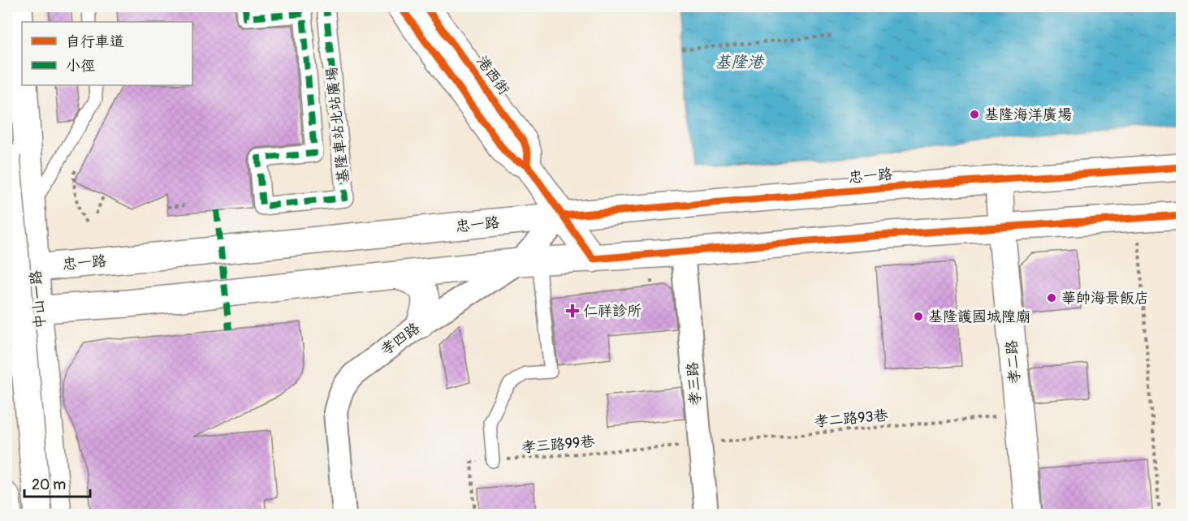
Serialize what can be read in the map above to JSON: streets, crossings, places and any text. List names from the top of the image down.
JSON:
{
  "streets": {
    "main road": [
      "港西街",
      "忠一路",
      "中山一路",
      "孝二路"
    ],
    "street": ["基隆車站北站廣場", "孝四路", "孝三路"],
    "path": ["孝二路93巷", "孝三路99巷"]
  },
  "crossings": [
    ["港西街", "忠一路"],
    ["港西街", "孝四路"],
    ["忠一路", "中山一路"],
    ["忠一路", "孝四路"],
    ["忠一路", "孝二路"],
    ["孝二路", "孝二路93巷"],
    ["孝三路", "孝二路93巷"],
    ["孝三路", "孝三路99巷"],
    ["孝二路93巷", "孝三路99巷"]
  ],
  "water": ["基隆港"],
  "places": {
    "other": ["基隆海洋廣場", "華帥海景飯店", "基隆護國城隍廟"],
    "health": ["仁祥診所"]
  },
  "legend": ["自行車道", "小徑"],
  "scale_bar": "20 m"
}
